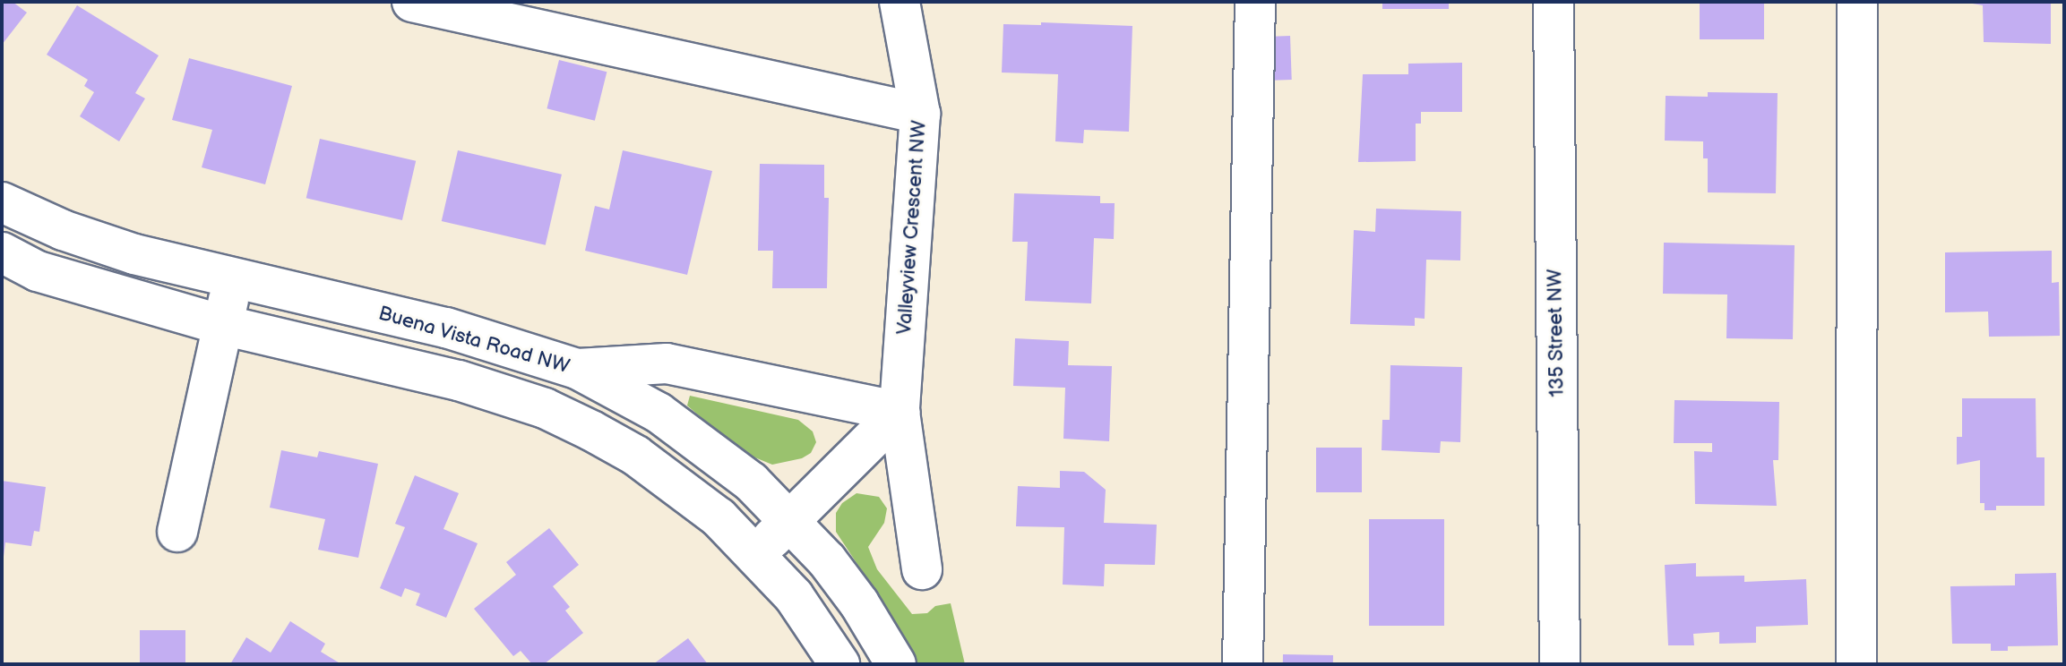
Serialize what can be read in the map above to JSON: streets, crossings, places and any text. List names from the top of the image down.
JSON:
{
  "streets": {
    "street": ["Valleyview Crescent NW", "135 Street NW", "Buena Vista Road NW"]
  }
}
